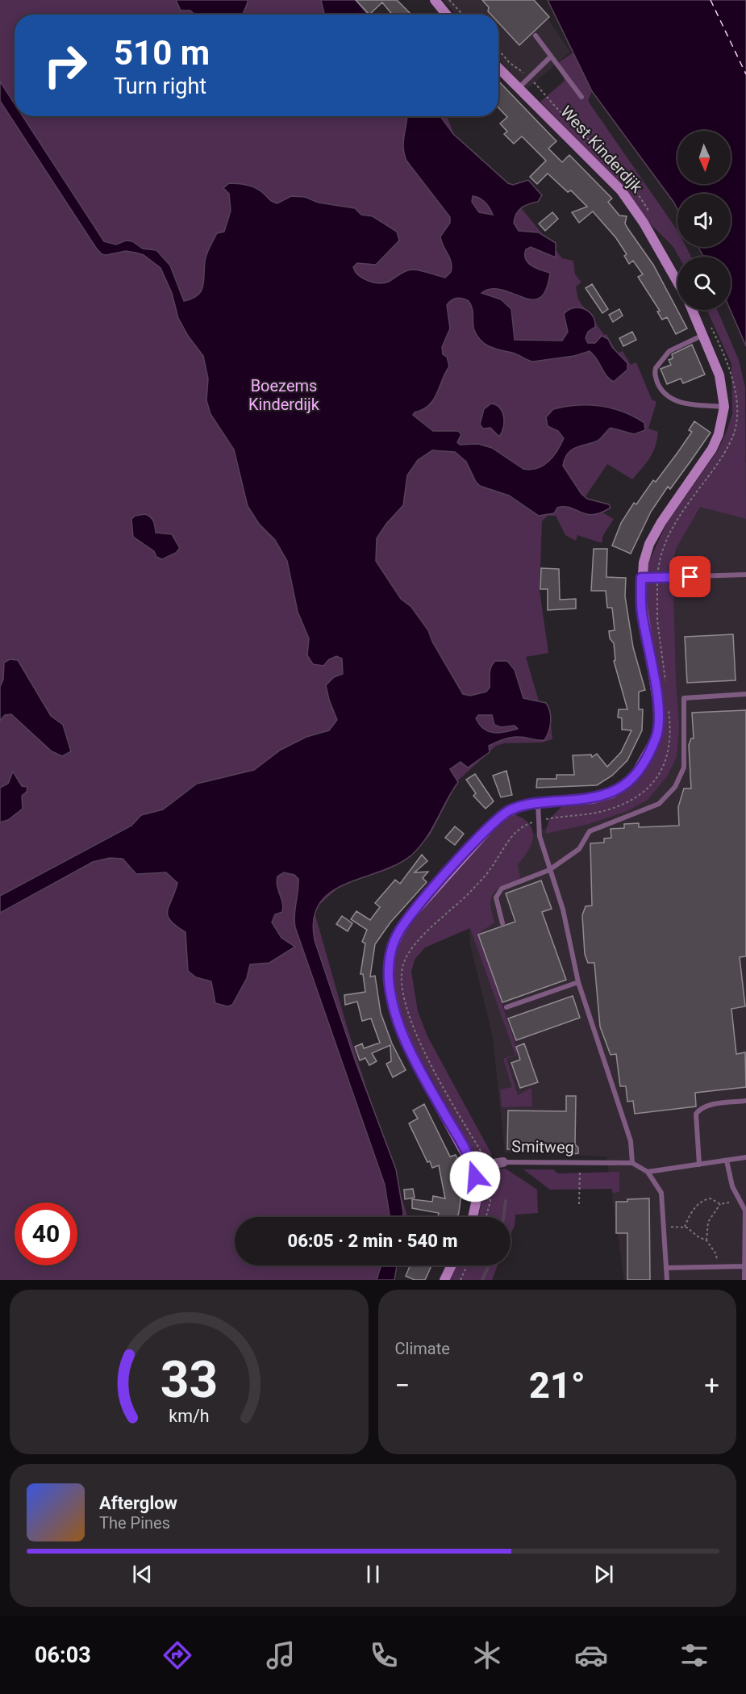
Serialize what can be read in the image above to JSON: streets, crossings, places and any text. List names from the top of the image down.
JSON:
{
  "streets": {
    "street": ["West Kinderdijk", "Smitweg"]
  },
  "parks": ["Boezems Kinderdijk"],
  "north": "bottom",
  "page": {
    "turn": ["510 m", "Turn right"],
    "limit": "40",
    "trip": "06:05 · 2 min · 540 m",
    "tile": "Climate",
    "heat": ["−", "21°", "+"],
    "song": ["Afterglow", "The Pines"],
    "tabs": "06:03",
    "gauge": ["33", "km/h"]
  }
}
